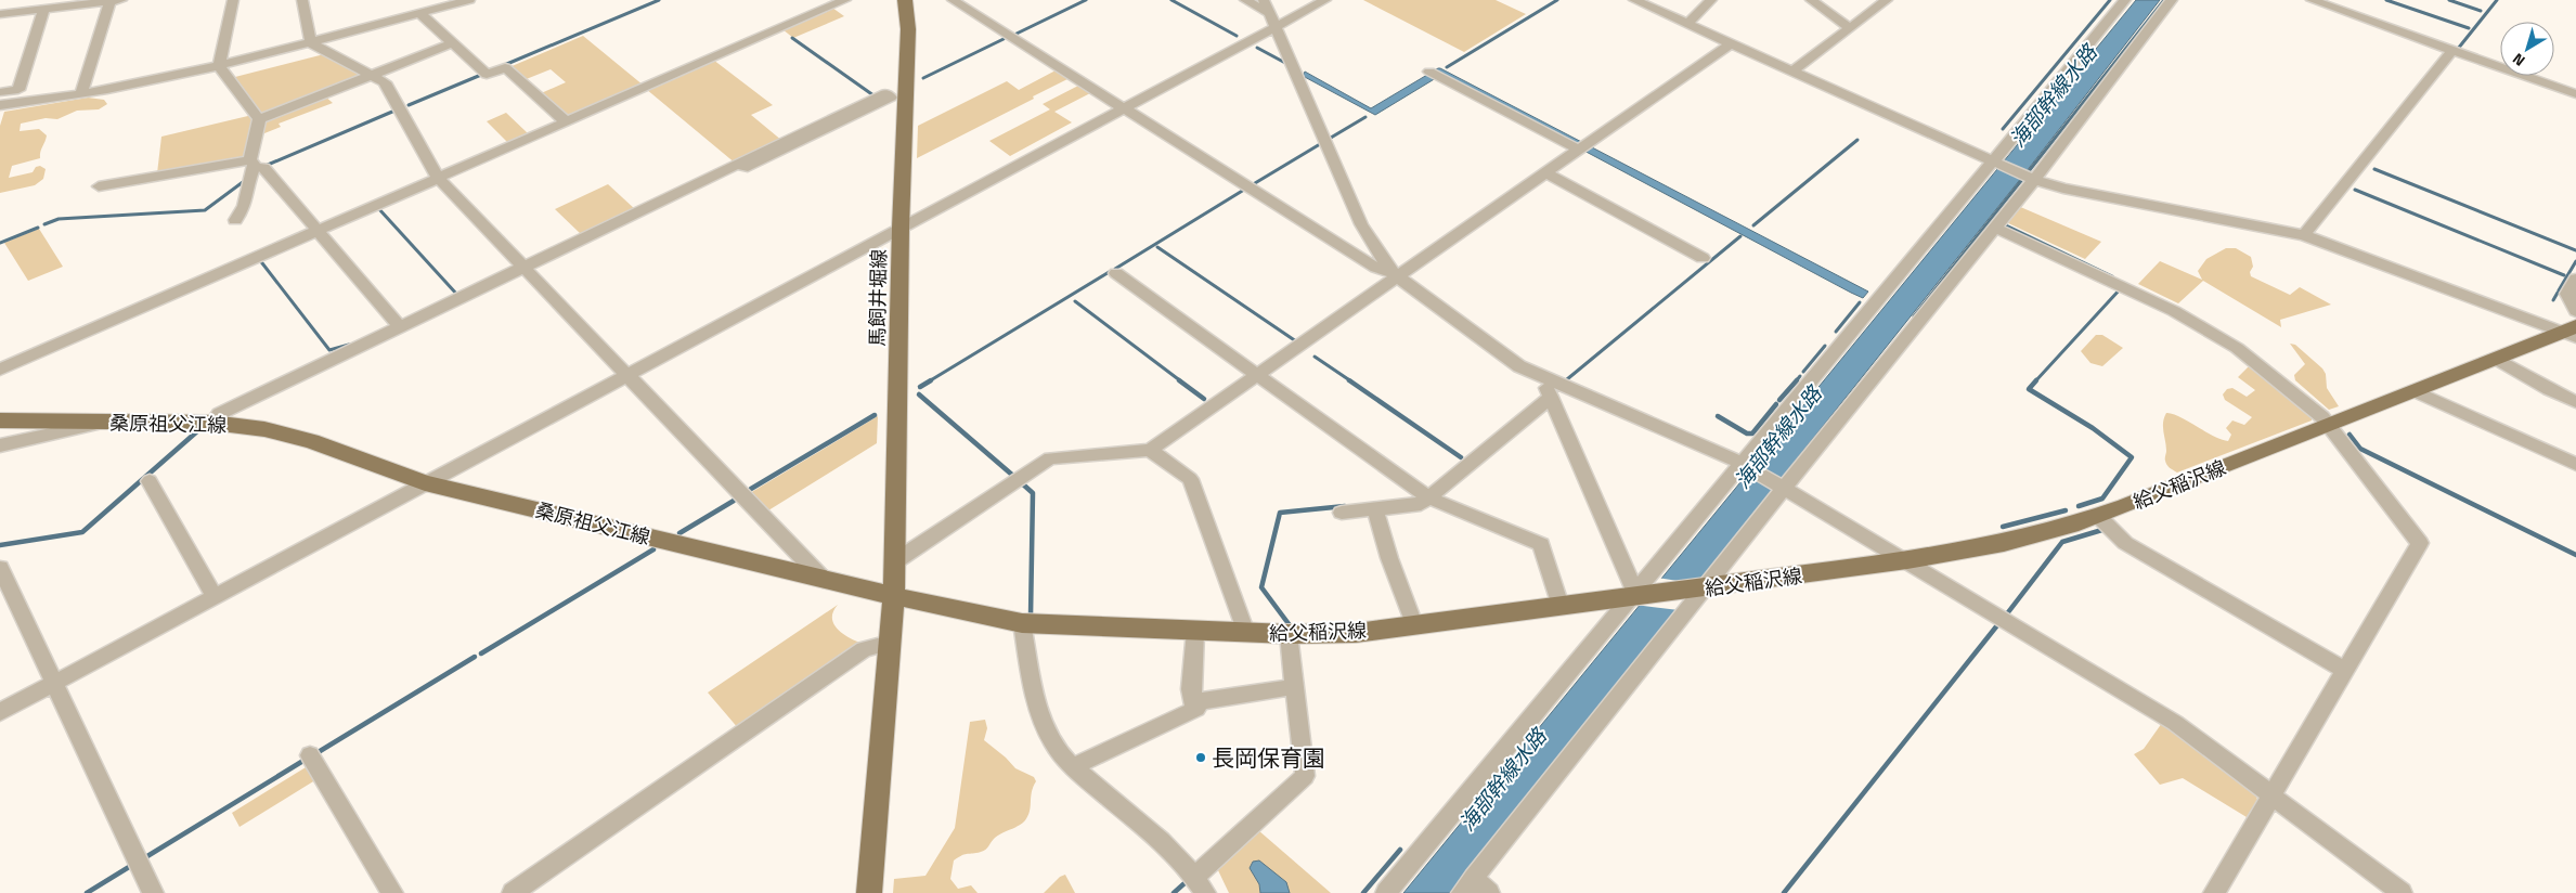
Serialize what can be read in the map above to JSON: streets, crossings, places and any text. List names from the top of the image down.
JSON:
{
  "streets": {
    "main road": ["馬飼井堀線", "桑原祖父江線", "給父稲沢線"]
  },
  "crossings": [
    ["馬飼井堀線", "桑原祖父江線"],
    ["馬飼井堀線", "給父稲沢線"],
    ["桑原祖父江線", "給父稲沢線"]
  ],
  "water": ["海部幹線水路"],
  "places": ["長岡保育園"],
  "north": "bottom left"
}
